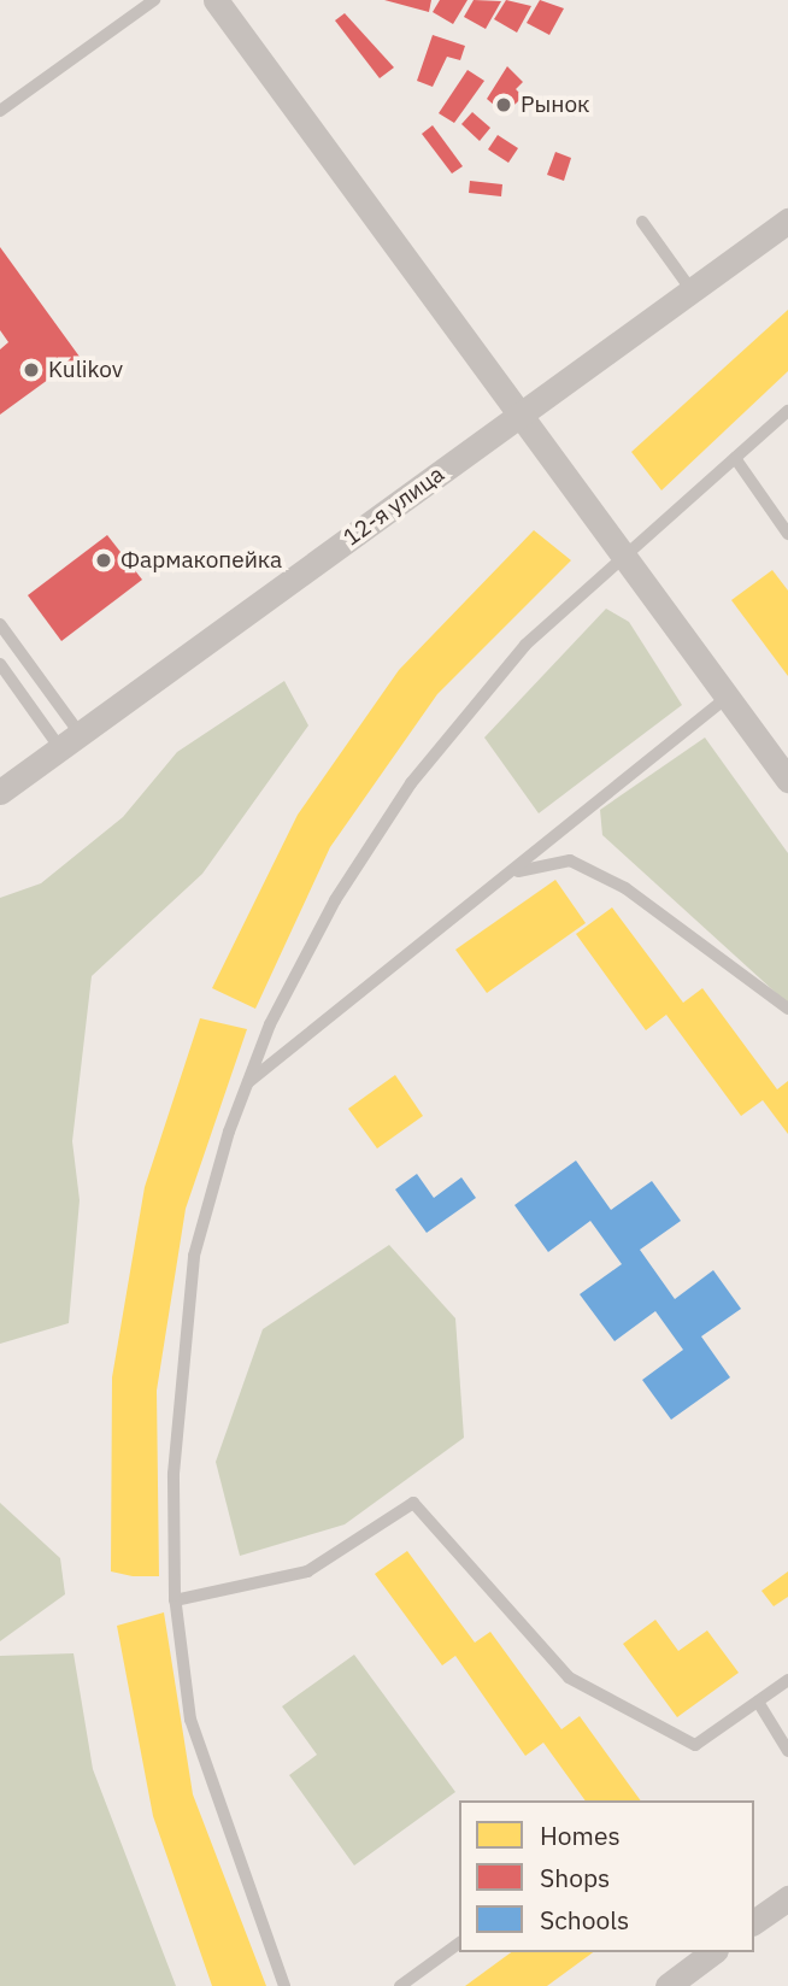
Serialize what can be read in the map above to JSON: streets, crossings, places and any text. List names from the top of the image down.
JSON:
{
  "streets": {
    "street": ["12-я улица"]
  },
  "places": ["Рынок", "Kulikov", "Фармакопейка"],
  "legend": ["Homes", "Shops", "Schools"]
}
